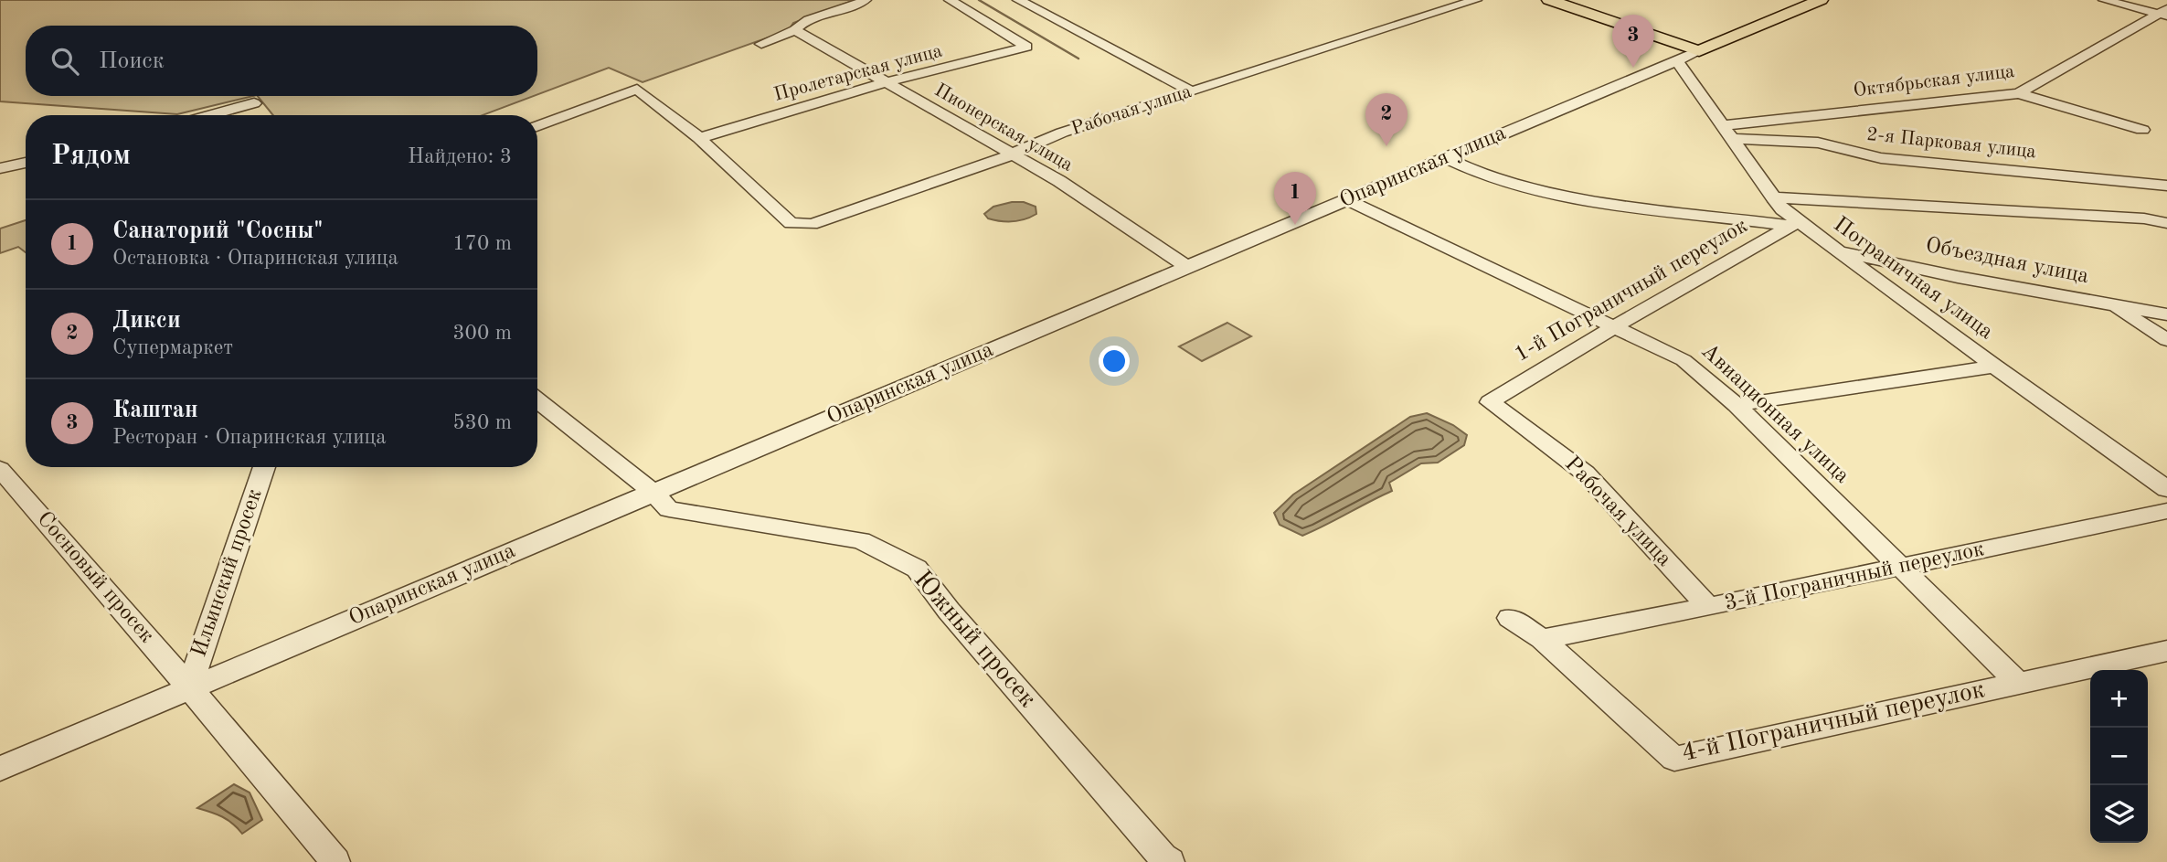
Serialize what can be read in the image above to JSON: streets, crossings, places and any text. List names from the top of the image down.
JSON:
{
  "streets": {
    "main road": ["Опаринская улица"],
    "street": [
      "Пролетарская улица",
      "Октябрьская улица",
      "Рабочая улица",
      "Пионерская улица",
      "2-я Парковая улица",
      "Объездная улица",
      "Пограничная улица",
      "1-й Пограничный переулок",
      "Авиационная улица",
      "Ильинский просек",
      "3-й Пограничный переулок",
      "Сосновый просек",
      "Южный просек",
      "4-й Пограничный переулок"
    ]
  },
  "crossings": [
    ["Пролетарская улица", "Пионерская улица"],
    ["Октябрьская улица", "2-я Парковая улица"],
    ["Октябрьская улица", "Пограничная улица"],
    ["Рабочая улица", "Пионерская улица"],
    ["Рабочая улица", "1-й Пограничный переулок"],
    ["Рабочая улица", "3-й Пограничный переулок"],
    ["Пионерская улица", "Опаринская улица"],
    ["2-я Парковая улица", "Пограничная улица"],
    ["Опаринская улица", "Пограничная улица"],
    ["Опаринская улица", "Авиационная улица"],
    ["Опаринская улица", "Ильинский просек"],
    ["Опаринская улица", "Сосновый просек"],
    ["Опаринская улица", "Южный просек"],
    ["Объездная улица", "Пограничная улица"],
    ["Пограничная улица", "1-й Пограничный переулок"],
    ["1-й Пограничный переулок", "Авиационная улица"],
    ["Авиационная улица", "3-й Пограничный переулок"],
    ["Авиационная улица", "4-й Пограничный переулок"],
    ["Ильинский просек", "Сосновый просек"],
    ["3-й Пограничный переулок", "4-й Пограничный переулок"]
  ],
  "page": {
    "pins": ["3", "2", "1"],
    "search": "Поиск",
    "heading": ["Рядом", "Найдено: 3"],
    "list": [
      {
        "mark": "1",
        "name": "Санаторий \"Сосны\"",
        "note": "Остановка · Опаринская улица",
        "value": "170 m"
      },
      {
        "mark": "2",
        "name": "Дикси",
        "note": "Супермаркет",
        "value": "300 m"
      },
      {
        "mark": "3",
        "name": "Каштан",
        "note": "Ресторан · Опаринская улица",
        "value": "530 m"
      }
    ],
    "map_buttons": ["+", "−"]
  }
}
